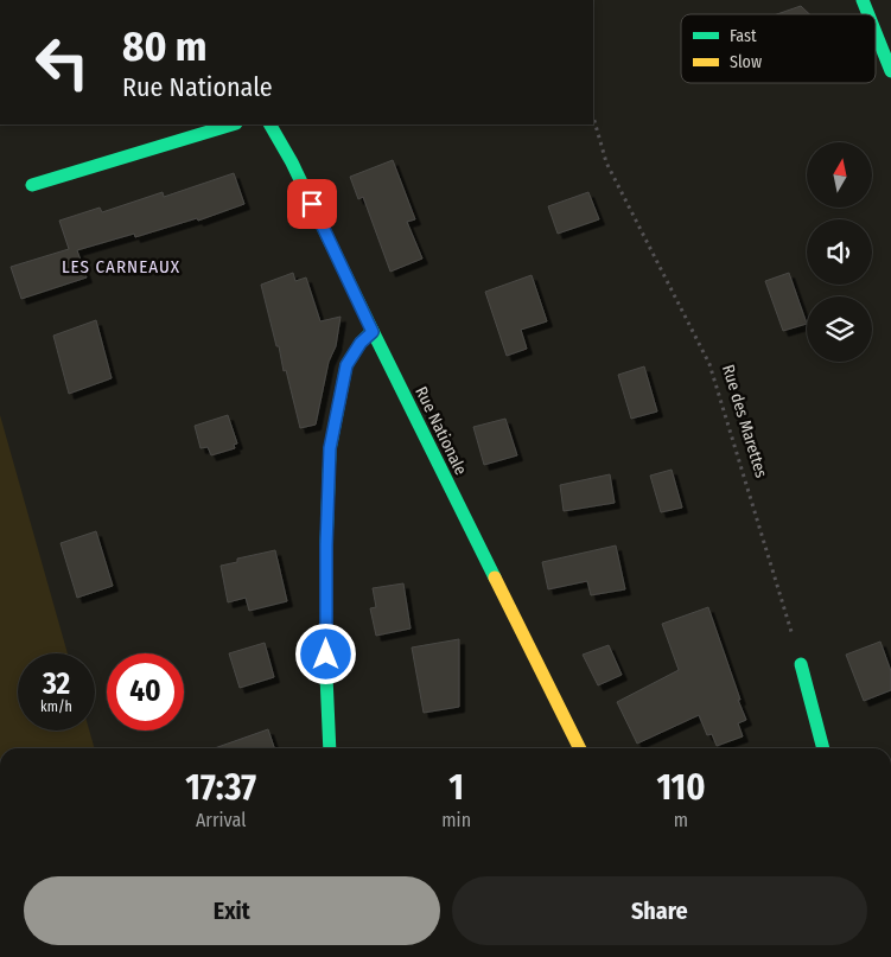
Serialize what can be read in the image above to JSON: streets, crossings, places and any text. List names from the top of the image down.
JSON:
{
  "streets": {
    "street": ["Rue Nationale"],
    "path": ["Rue des Marettes"]
  },
  "districts": ["LES CARNEAUX"],
  "legend": ["Fast", "Slow"],
  "north": "top",
  "page": {
    "turn": ["80 m", "Rue Nationale"],
    "speed": "32 km/h",
    "limit": "40",
    "eta": [
      "17:37",
      "Arrival",
      "1",
      "min",
      "110",
      "m"
    ],
    "buttons": ["Exit", "Share"]
  }
}
